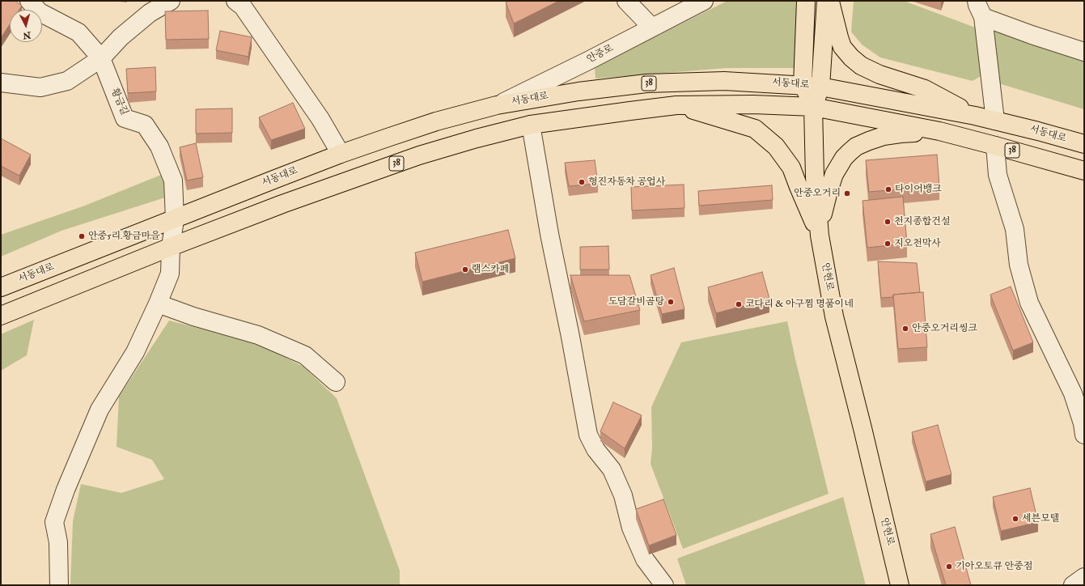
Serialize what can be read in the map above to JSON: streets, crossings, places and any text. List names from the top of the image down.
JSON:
{
  "streets": {
    "main road": ["38", "서동대로", "안현로"],
    "street": ["안중로", "황금길"]
  },
  "crossings": [
    ["안중로", "서동대로"],
    ["38", "안현로"],
    ["서동대로", "황금길"],
    ["서동대로", "안현로"]
  ],
  "places": [
    "형진자동차 공업사",
    "타이어뱅크",
    "안중오거리",
    "천지종합건설",
    "안중5리.황금마을",
    "지오천막사",
    "램스카페",
    "도담갈비곰탕",
    "코다리 & 아구찜 명품이네",
    "안중오거리씽크",
    "세븐모텔",
    "기아오토큐 안중점"
  ],
  "north": "bottom"
}
